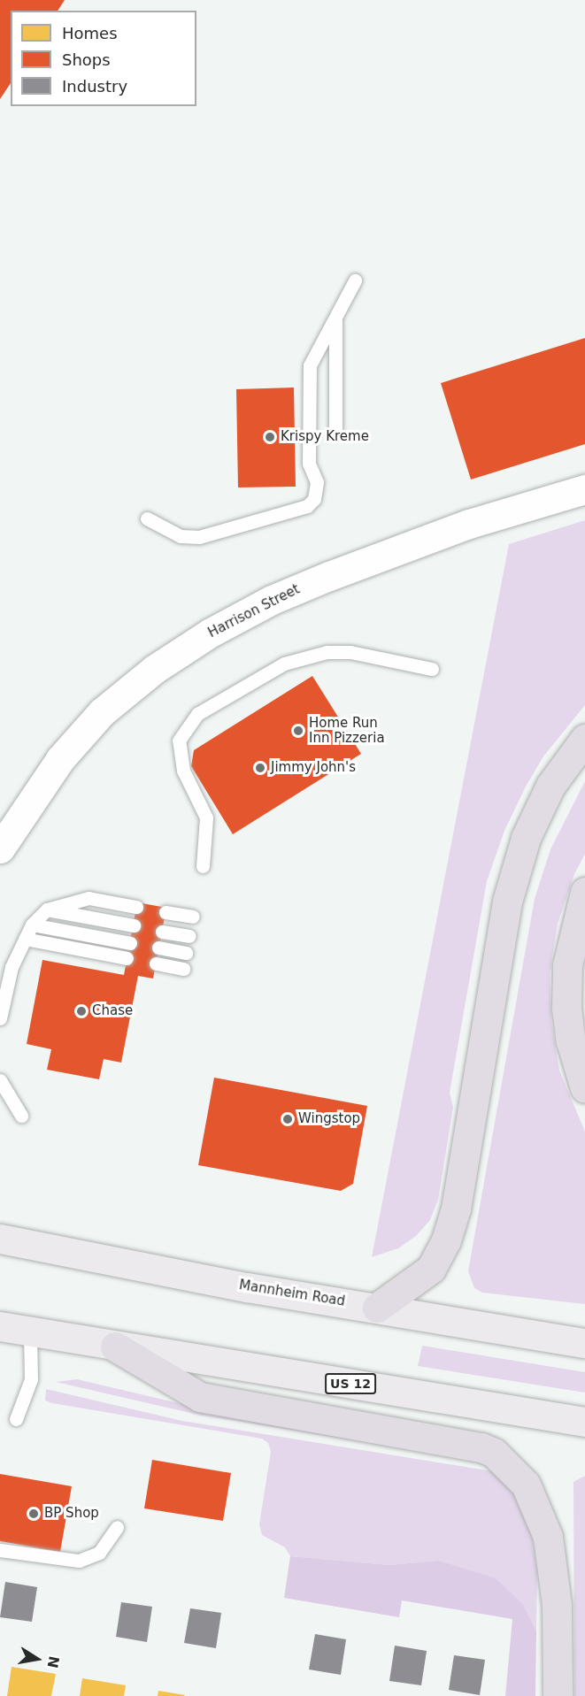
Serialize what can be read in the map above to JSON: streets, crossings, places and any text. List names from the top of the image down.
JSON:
{
  "streets": {
    "main road": ["Harrison Street", "Mannheim Road", "US 12"]
  },
  "places": [
    "Krispy Kreme",
    "Home Run Inn Pizzeria",
    "Jimmy John's",
    "Chase",
    "Wingstop",
    "BP Shop"
  ],
  "legend": ["Homes", "Shops", "Industry"],
  "north": "right"
}
